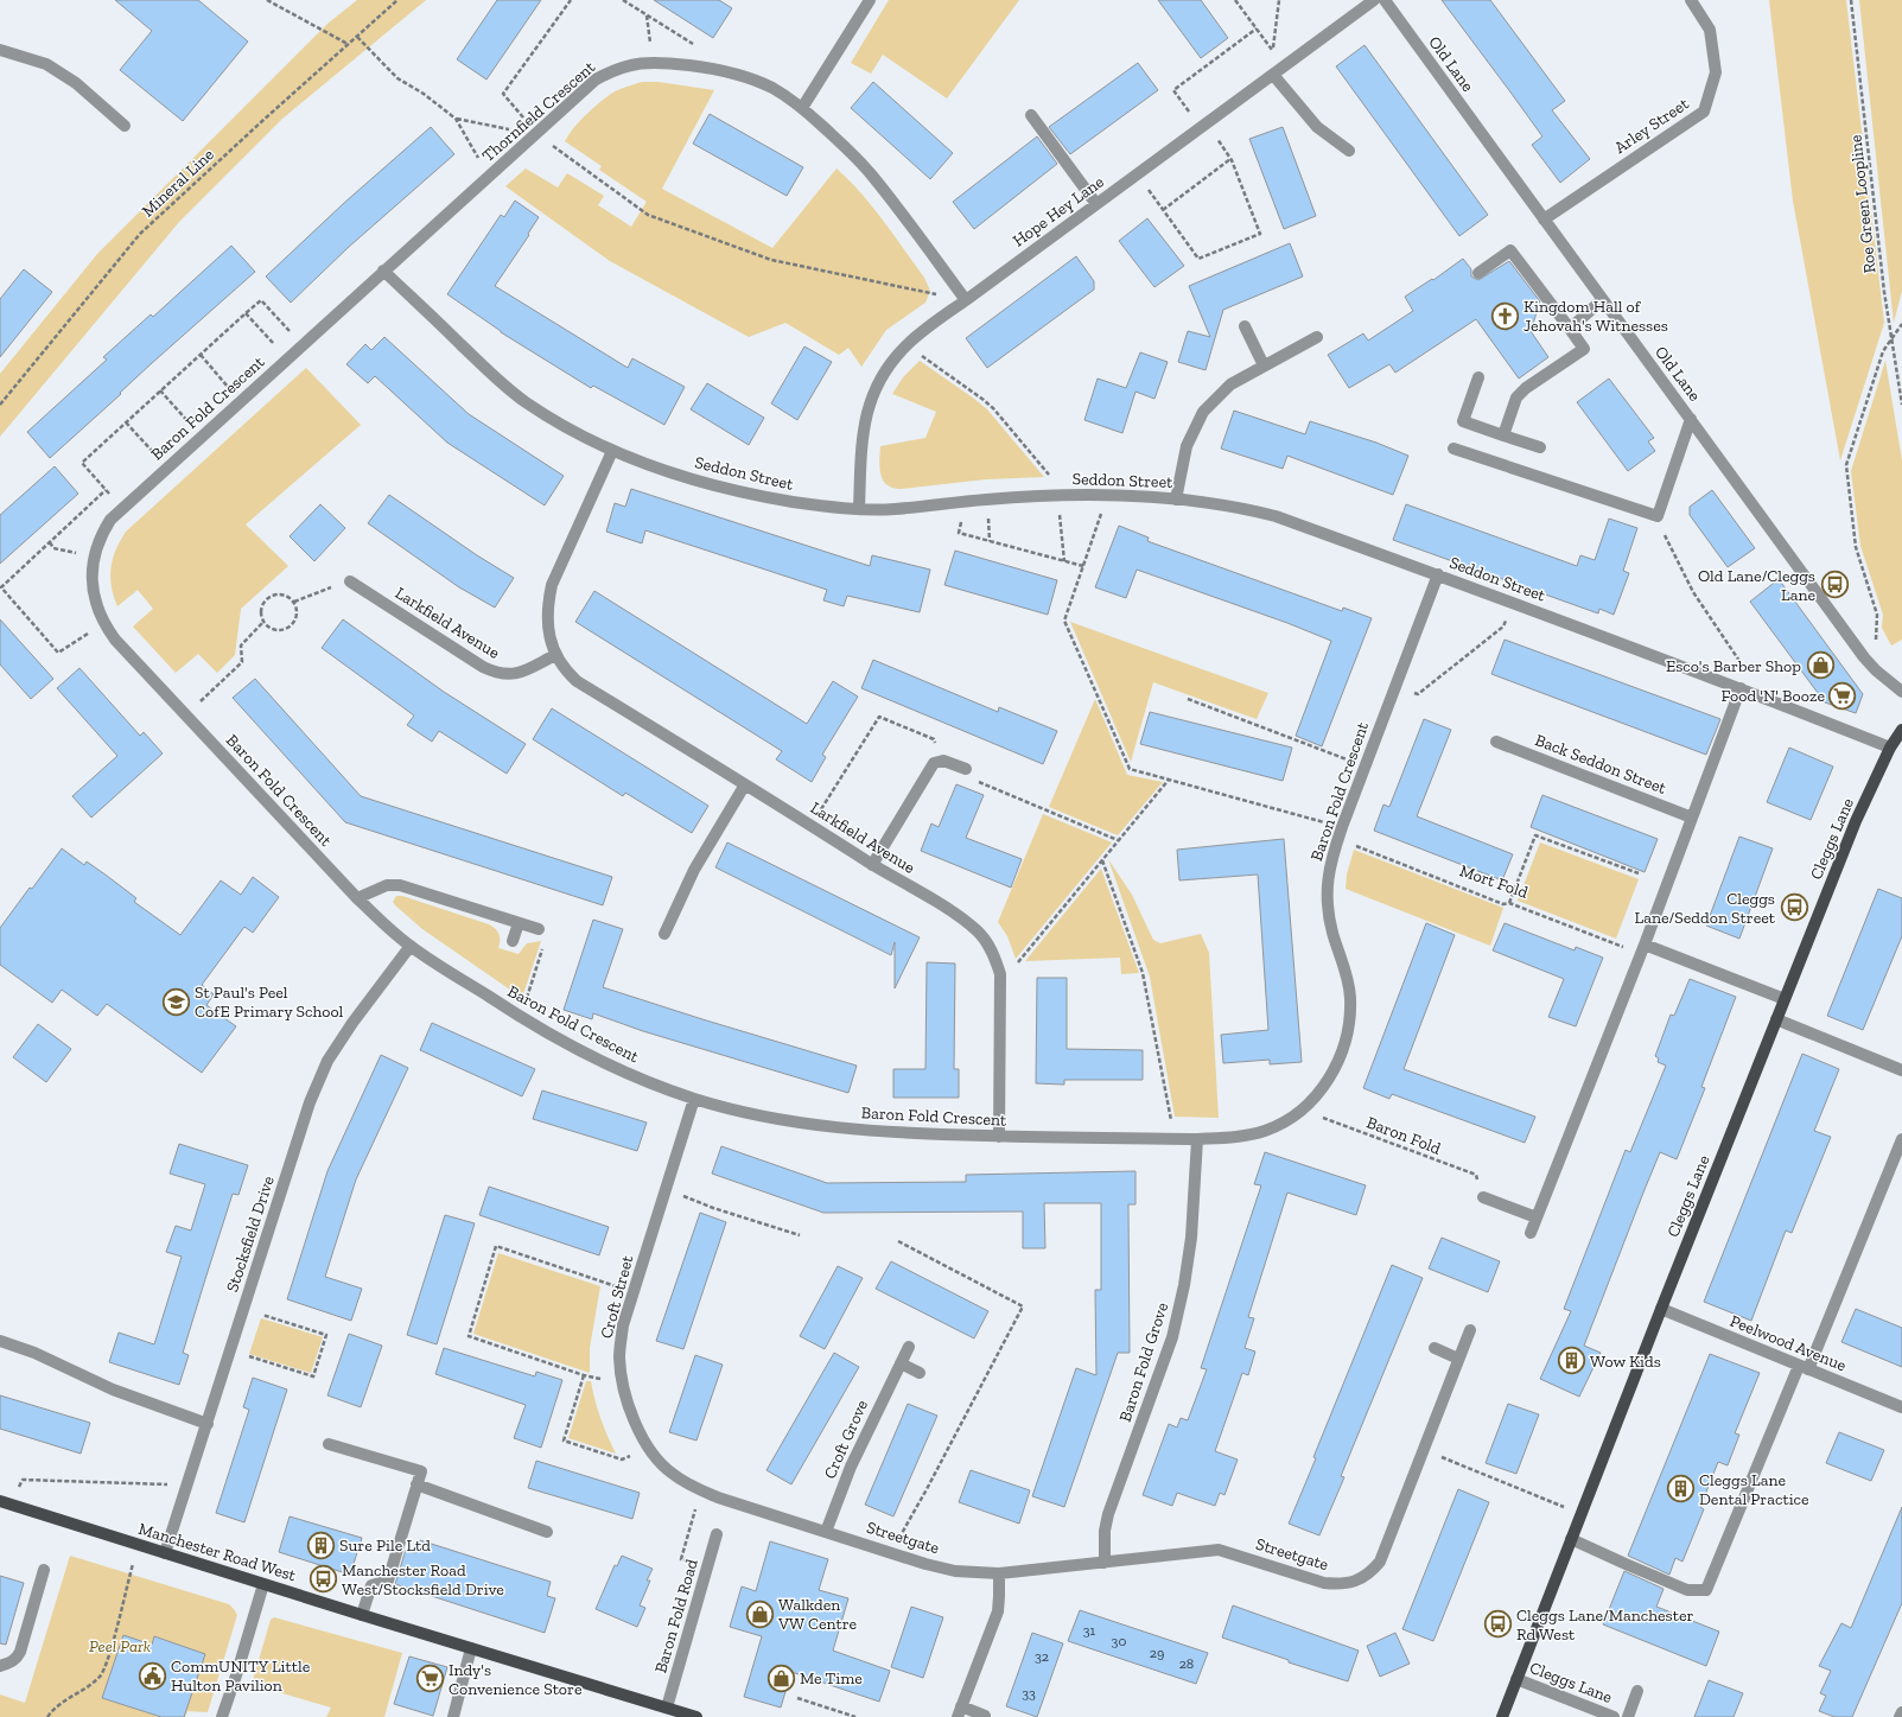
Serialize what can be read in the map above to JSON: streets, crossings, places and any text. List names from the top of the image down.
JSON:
{
  "streets": {
    "main road": ["Cleggs Lane", "Manchester Road West"],
    "street": [
      "Old Lane",
      "Thornfield Crescent",
      "Arley Street",
      "Hope Hey Lane",
      "Baron Fold Crescent",
      "Seddon Street",
      "Larkfield Avenue",
      "Back Seddon Street",
      "Stocksfield Drive",
      "Croft Street",
      "Peelwood Avenue",
      "Baron Fold Grove",
      "Croft Grove",
      "Streetgate",
      "Baron Fold Road"
    ],
    "path": [
      "Mineral Line",
      "Roe Green Loopline",
      "Mort Fold",
      "Baron Fold"
    ]
  },
  "crossings": [
    ["Old Lane", "Arley Street"],
    ["Thornfield Crescent", "Hope Hey Lane"],
    ["Thornfield Crescent", "Baron Fold Crescent"],
    ["Thornfield Crescent", "Seddon Street"],
    ["Hope Hey Lane", "Seddon Street"],
    ["Baron Fold Crescent", "Seddon Street"],
    ["Baron Fold Crescent", "Larkfield Avenue"],
    ["Baron Fold Crescent", "Mort Fold"],
    ["Baron Fold Crescent", "Baron Fold"],
    ["Baron Fold Crescent", "Stocksfield Drive"],
    ["Baron Fold Crescent", "Croft Street"],
    ["Baron Fold Crescent", "Baron Fold Grove"],
    ["Seddon Street", "Larkfield Avenue"],
    ["Seddon Street", "Cleggs Lane"],
    ["Cleggs Lane", "Peelwood Avenue"],
    ["Stocksfield Drive", "Manchester Road West"],
    ["Croft Street", "Croft Grove"],
    ["Croft Street", "Streetgate"],
    ["Baron Fold Grove", "Streetgate"],
    ["Croft Grove", "Streetgate"],
    ["Manchester Road West", "Baron Fold Road"]
  ],
  "parks": ["Peel Park"],
  "places": {
    "church": ["Kingdom Hall of Jehovah's Witnesses"],
    "bus stop": [
      "Old Lane/Cleggs Lane",
      "Cleggs Lane/Seddon Street",
      "Manchester Road West/Stocksfield Drive",
      "Cleggs Lane/Manchester Rd West"
    ],
    "shop": ["Esco's Barber Shop", "Walkden VW Centre", "Me Time"],
    "supermarket": ["Food 'N' Booze", "Indy's Convenience Store"],
    "school or university": ["St Paul's Peel CofE Primary School"],
    "building": ["Wow Kids", "Cleggs Lane Dental Practice", "Sure Pile Ltd"],
    "public building": ["CommUNITY Little Hulton Pavilion"]
  },
  "house_numbers": [
    "31",
    "30",
    "29",
    "32",
    "28",
    "33"
  ]
}
